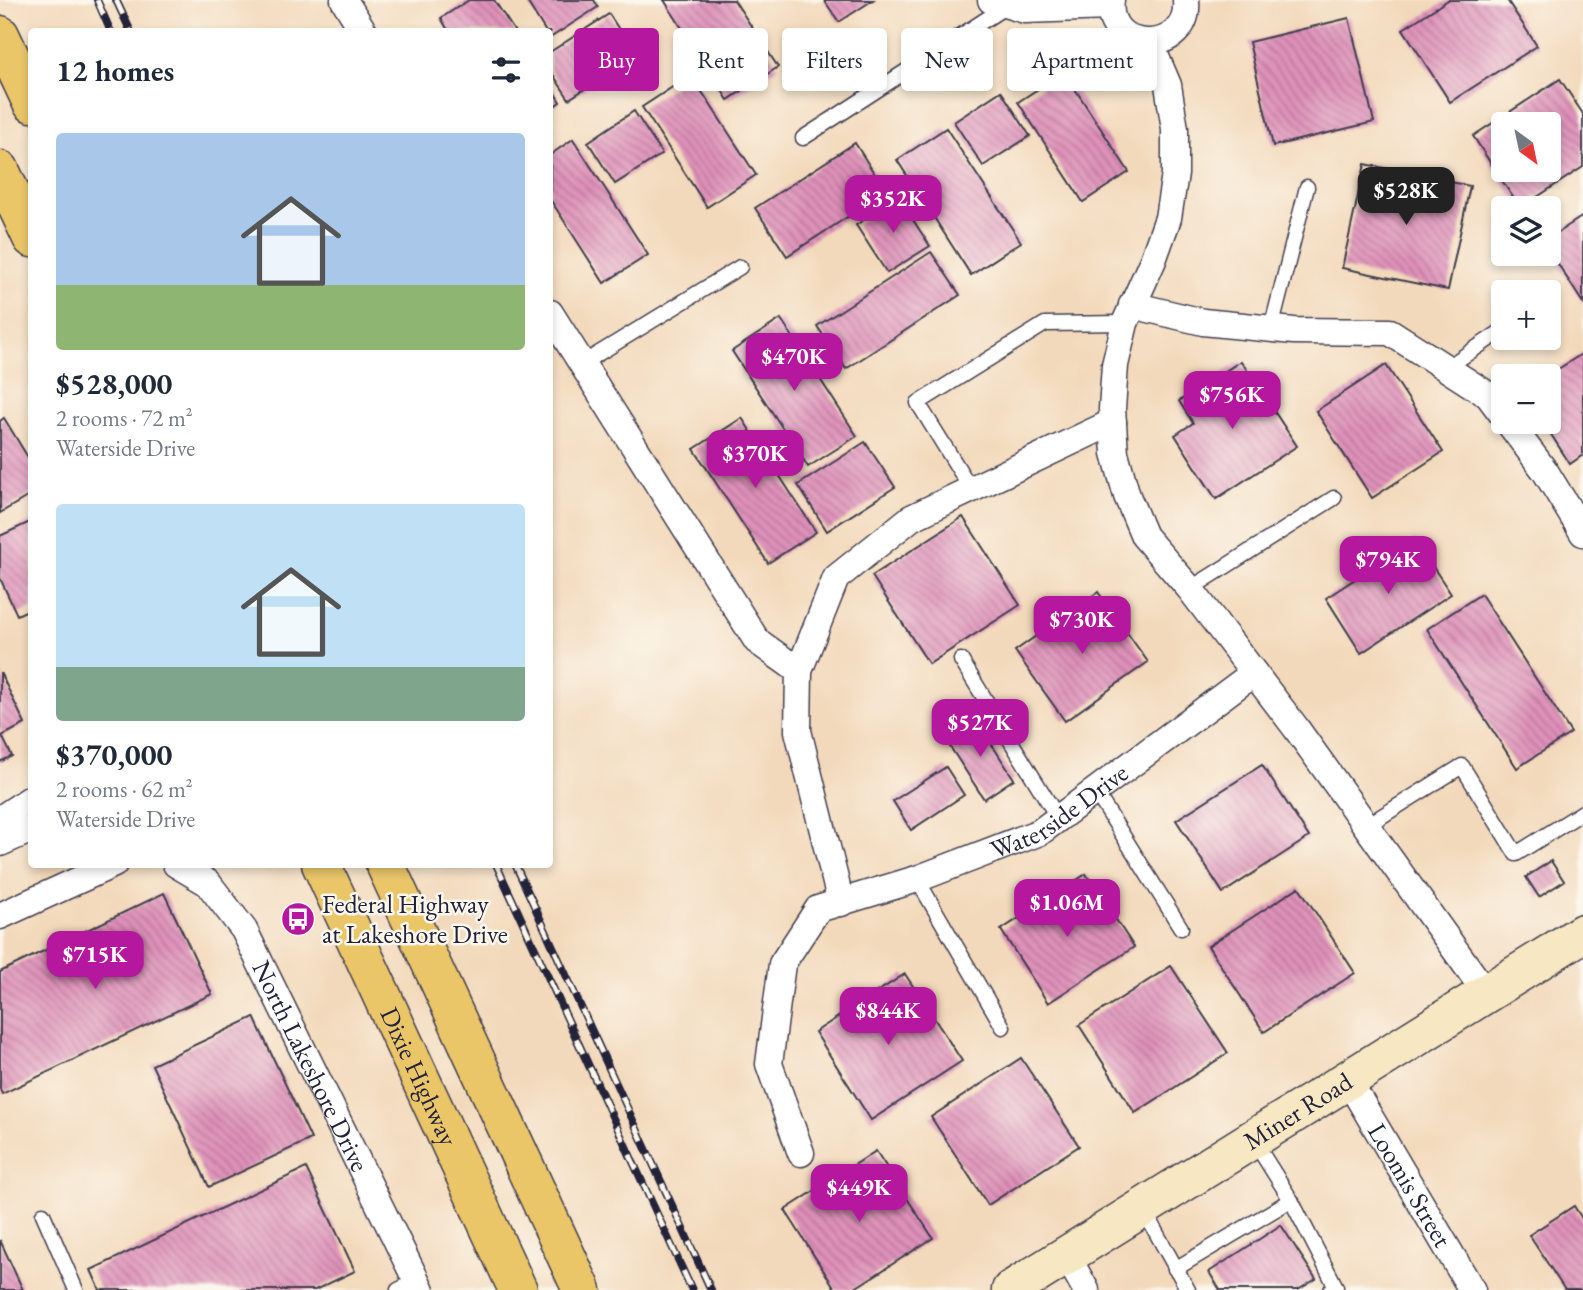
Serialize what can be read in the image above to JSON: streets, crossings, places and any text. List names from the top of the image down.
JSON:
{
  "streets": {
    "main road": ["Dixie Highway"],
    "street": [
      "Waterside Drive",
      "North Lakeshore Drive",
      "Miner Road",
      "Loomis Street"
    ]
  },
  "crossings": [
    ["Miner Road", "Loomis Street"]
  ],
  "places": {
    "bus stop": ["Federal Highway at Lakeshore Drive"]
  },
  "north": "bottom right",
  "page": {
    "chip": [
      "Buy",
      "Rent",
      "Filters",
      "New",
      "Apartment"
    ],
    "heading": "12 homes",
    "map_buttons": ["+", "−"],
    "list": [
      {
        "name": "$528,000",
        "note": "2 rooms · 72 m² · Waterside Drive"
      },
      {
        "name": "$370,000",
        "note": "2 rooms · 62 m² · Waterside Drive"
      }
    ],
    "price": [
      "$528K",
      "$352K",
      "$470K",
      "$756K",
      "$370K",
      "$794K",
      "$730K",
      "$527K",
      "$1.06M",
      "$715K",
      "$844K",
      "$449K"
    ]
  }
}
